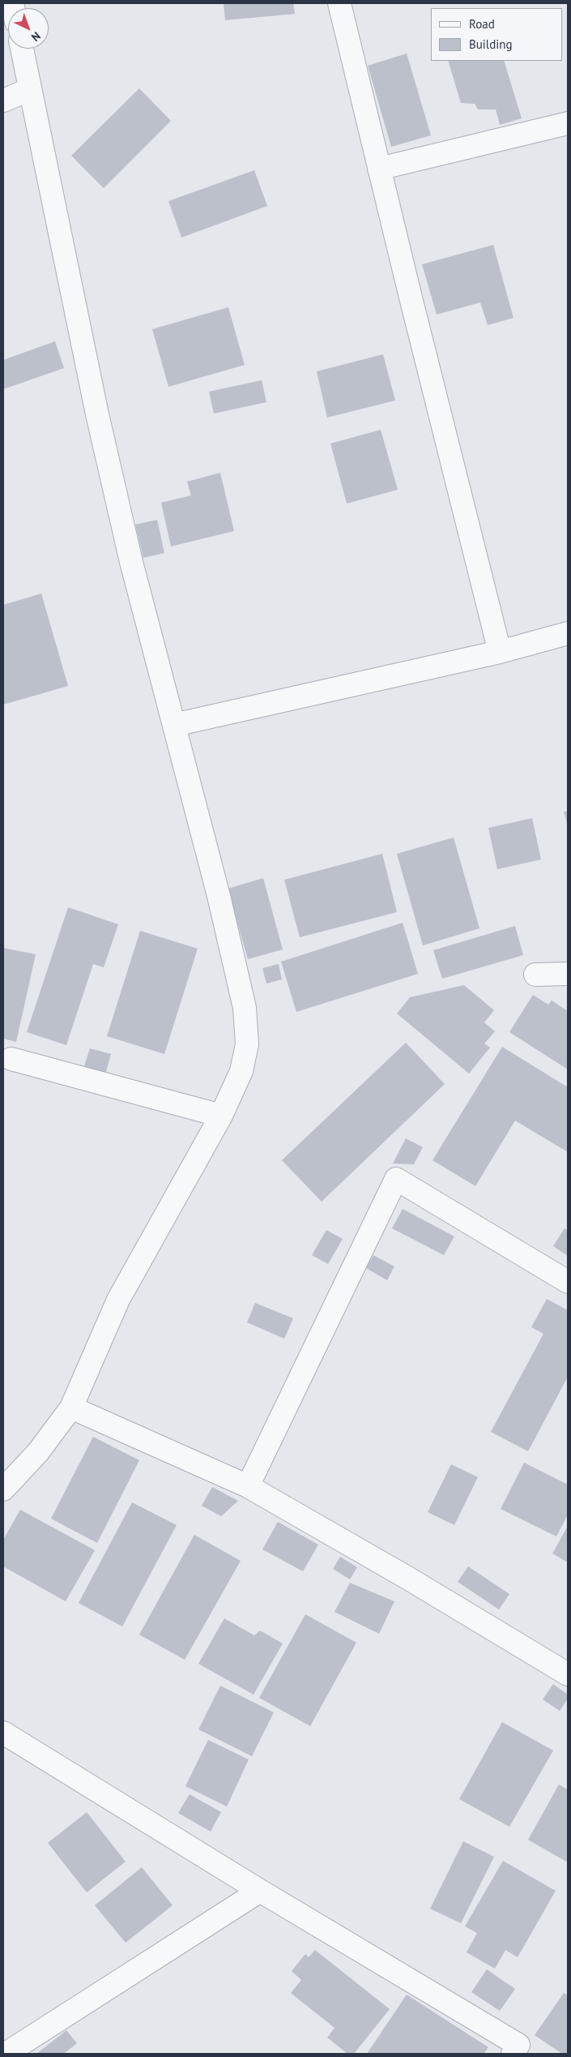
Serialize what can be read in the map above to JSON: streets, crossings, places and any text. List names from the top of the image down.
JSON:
{
  "legend": ["Road", "Building"],
  "north": "bottom right"
}
